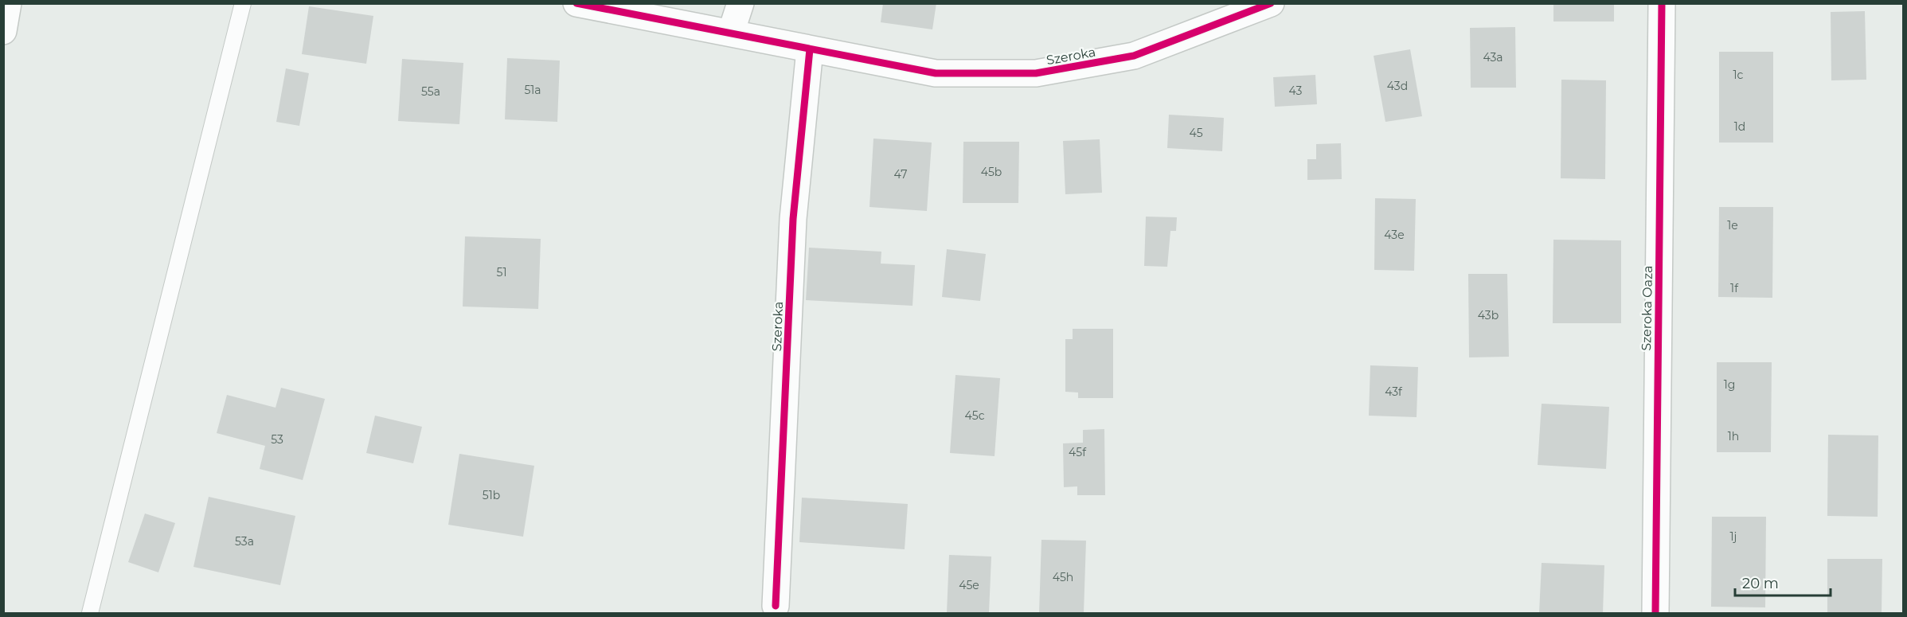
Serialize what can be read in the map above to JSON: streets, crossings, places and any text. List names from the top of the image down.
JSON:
{
  "streets": {
    "street": ["Szeroka", "Szeroka Oaza"]
  },
  "house_numbers": [
    "43a",
    "1c",
    "43d",
    "51a",
    "43",
    "55a",
    "1d",
    "45",
    "45b",
    "47",
    "1e",
    "43e",
    "51",
    "1f",
    "43b",
    "1g",
    "43f",
    "45c",
    "1h",
    "53",
    "45f",
    "51b",
    "1j",
    "53a",
    "45h",
    "45e"
  ],
  "scale_bar": "20 m"
}
